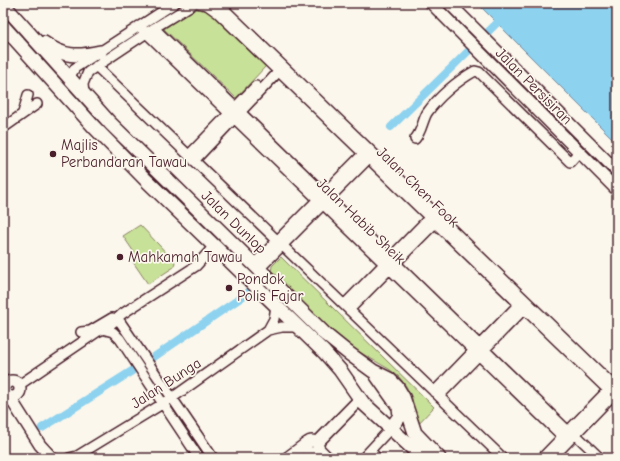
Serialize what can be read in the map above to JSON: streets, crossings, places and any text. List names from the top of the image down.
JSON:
{
  "streets": {
    "main road": ["Jalan Dunlop"],
    "street": [
      "Jalan Persisiran",
      "Jalan Chen Fook",
      "Jalan Habib Sheik",
      "Jalan Bunga"
    ]
  },
  "crossings": [
    ["Jalan Dunlop", "Jalan Bunga"]
  ],
  "places": ["Majlis Perbandaran Tawau", "Mahkamah Tawau", "Pondok Polis Fajar"]
}
